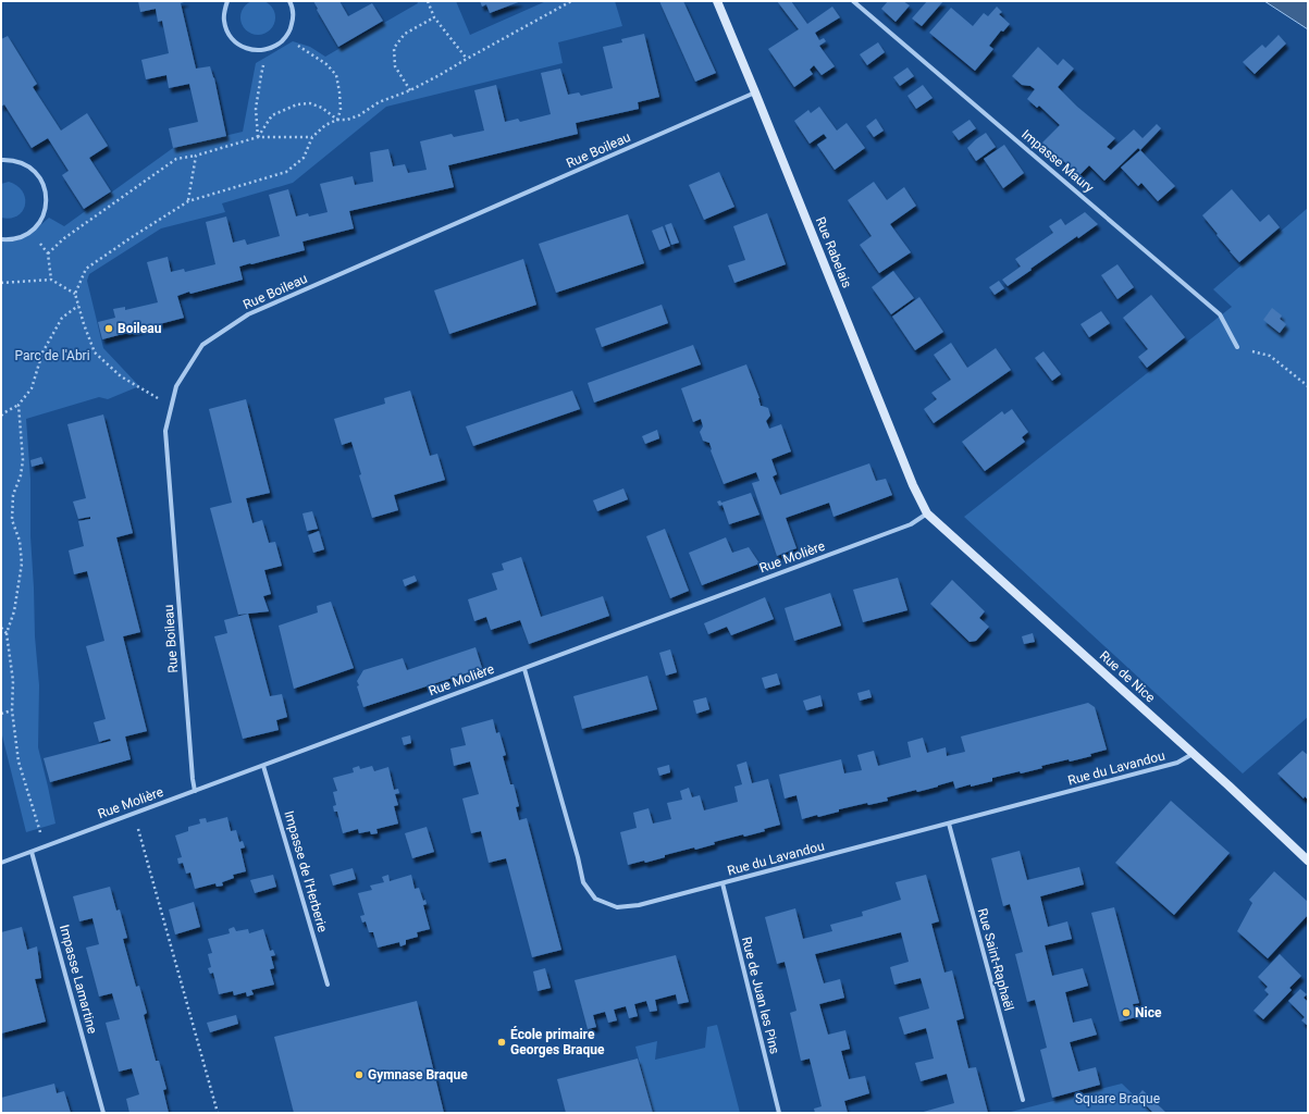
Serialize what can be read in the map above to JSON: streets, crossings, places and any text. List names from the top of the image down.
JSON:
{
  "streets": {
    "street": [
      "Rue Boileau",
      "Impasse Maury",
      "Rue Rabelais",
      "Rue Molière",
      "Rue de Nice",
      "Rue du Lavandou",
      "Impasse de l'Herberie",
      "Rue Saint-Raphaël",
      "Impasse Lamartine",
      "Rue de Juan les Pins"
    ]
  },
  "crossings": [
    ["Rue Boileau", "Rue Rabelais"],
    ["Rue Boileau", "Rue Molière"],
    ["Rue Rabelais", "Rue Molière"],
    ["Rue Rabelais", "Rue de Nice"],
    ["Rue Molière", "Rue de Nice"],
    ["Rue Molière", "Rue du Lavandou"],
    ["Rue Molière", "Impasse de l'Herberie"],
    ["Rue Molière", "Impasse Lamartine"],
    ["Rue de Nice", "Rue du Lavandou"],
    ["Rue du Lavandou", "Rue Saint-Raphaël"],
    ["Rue du Lavandou", "Rue de Juan les Pins"]
  ],
  "parks": ["Parc de l'Abri", "Square Braque"],
  "places": [
    "Boileau",
    "Nice",
    "École primaire Georges Braque",
    "Gymnase Braque"
  ]
}
